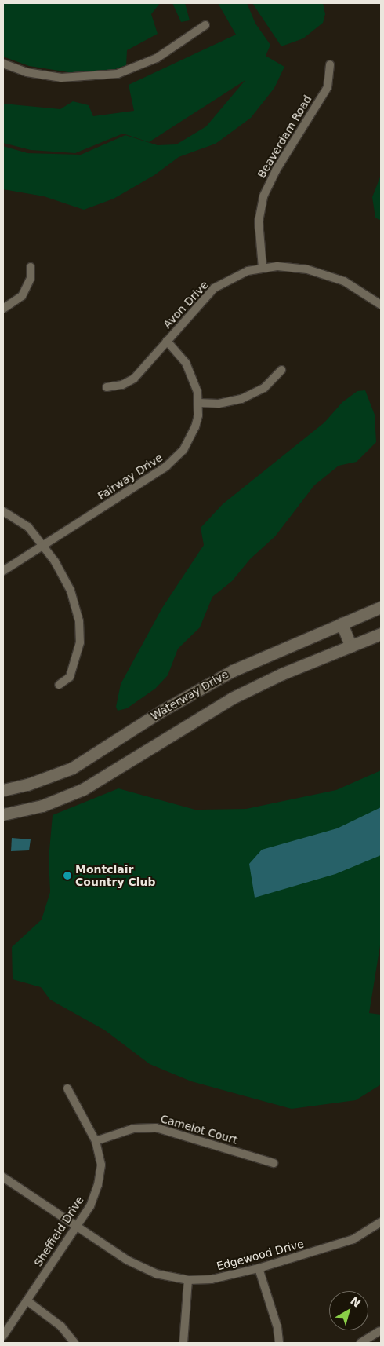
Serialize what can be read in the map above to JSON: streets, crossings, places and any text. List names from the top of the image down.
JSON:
{
  "streets": {
    "main road": ["Waterway Drive"],
    "street": [
      "Beaverdam Road",
      "Avon Drive",
      "Fairway Drive",
      "Camelot Court",
      "Sheffield Drive",
      "Edgewood Drive"
    ]
  },
  "crossings": [
    ["Beaverdam Road", "Avon Drive"],
    ["Avon Drive", "Fairway Drive"],
    ["Camelot Court", "Sheffield Drive"],
    ["Sheffield Drive", "Edgewood Drive"]
  ],
  "places": ["Montclair Country Club"],
  "north": "top right"
}
